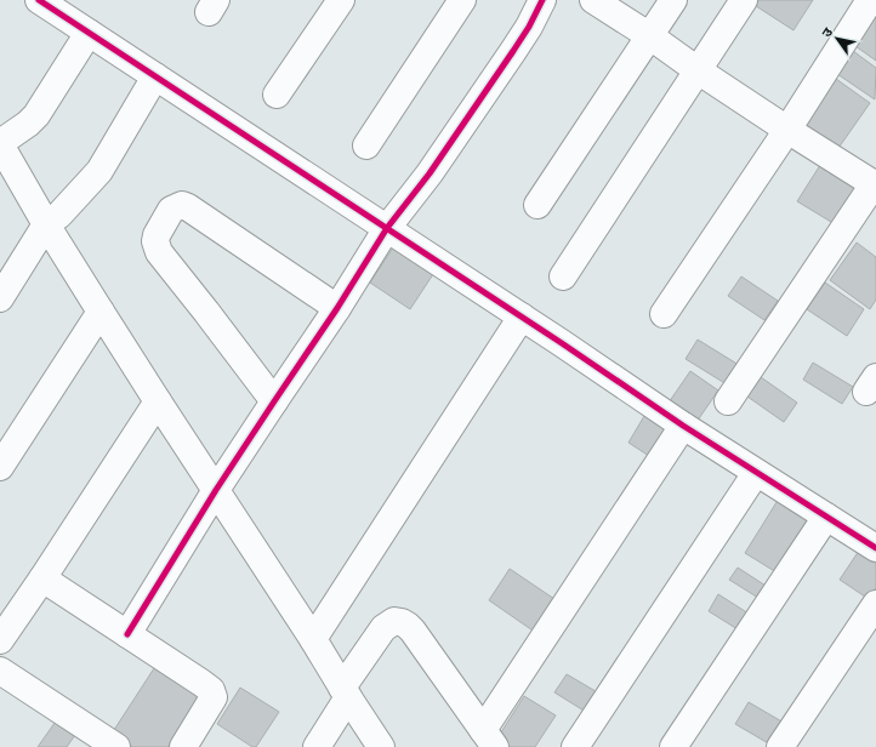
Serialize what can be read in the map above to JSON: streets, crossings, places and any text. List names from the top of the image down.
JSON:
{
  "north": "top left"
}
